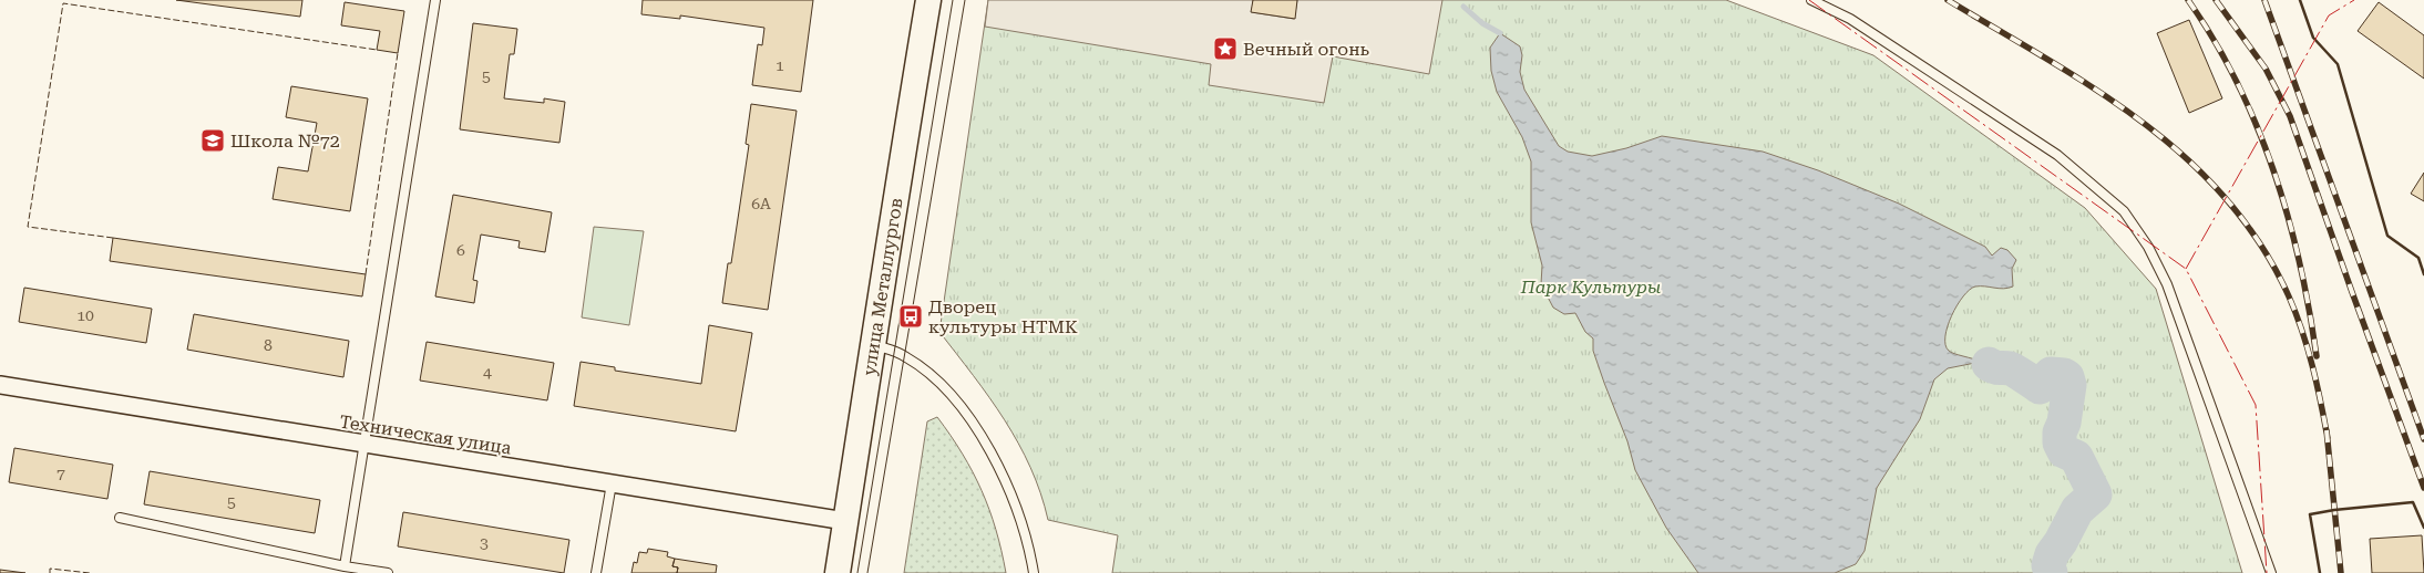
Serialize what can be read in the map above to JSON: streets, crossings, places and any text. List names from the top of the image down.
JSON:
{
  "streets": {
    "main road": ["улица Металлургов"],
    "street": ["Техническая улица"]
  },
  "crossings": [
    ["улица Металлургов", "Техническая улица"]
  ],
  "parks": ["Парк Культуры"],
  "places": {
    "place": ["Вечный огонь"],
    "school or university": ["Школа №72"],
    "bus stop": ["Дворец культуры НТМК"]
  },
  "house_numbers": [
    "1",
    "5",
    "6А",
    "6",
    "10",
    "8",
    "4",
    "7",
    "5",
    "3"
  ]
}
